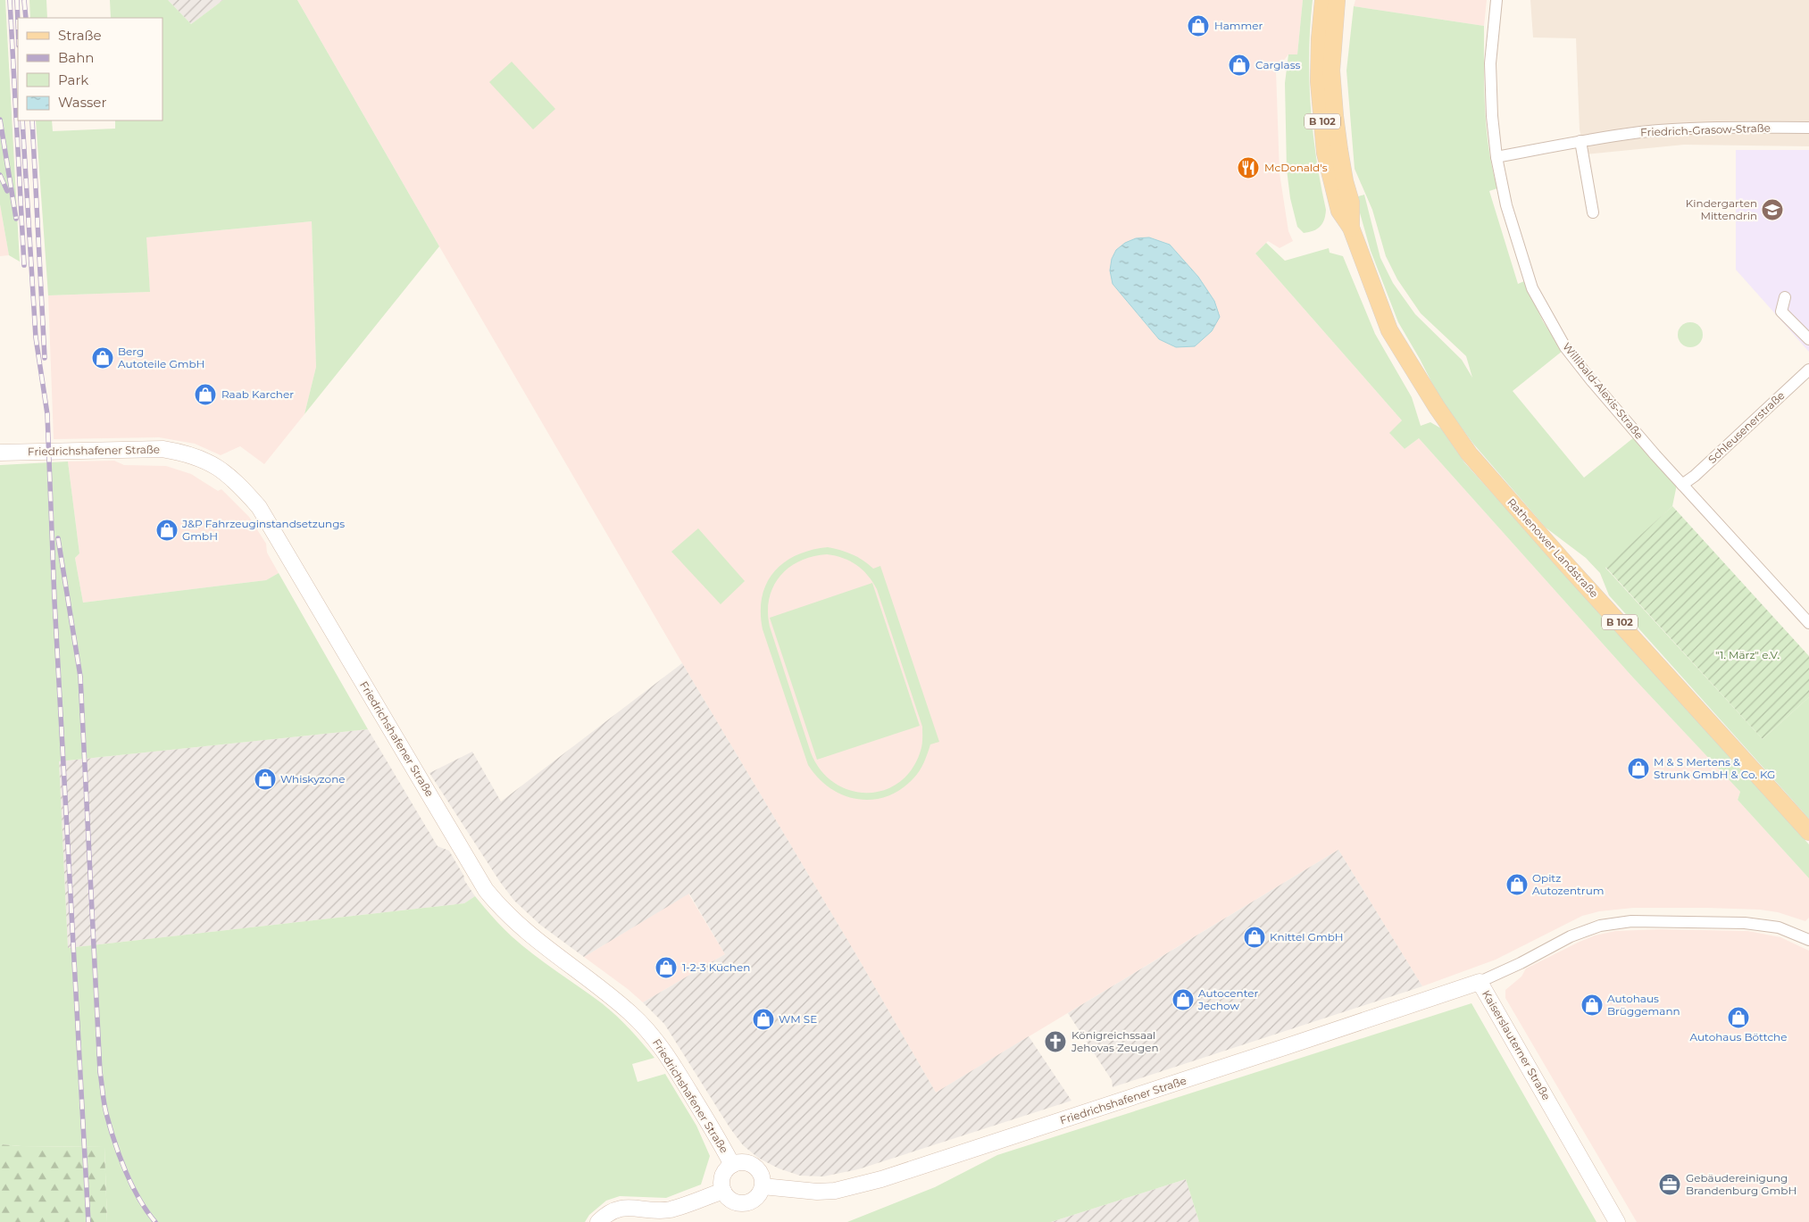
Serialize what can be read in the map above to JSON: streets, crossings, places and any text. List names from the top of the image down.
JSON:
{
  "streets": {
    "main road": ["B 102", "Rathenower Landstraße"],
    "street": [
      "Friedrich-Grasow-Straße",
      "Willibald-Alexis-Straße",
      "Schleusenerstraße",
      "Friedrichshafener Straße",
      "Kaiserslauterner Straße"
    ]
  },
  "crossings": [
    ["Friedrich-Grasow-Straße", "Willibald-Alexis-Straße"],
    ["Willibald-Alexis-Straße", "Schleusenerstraße"],
    ["Friedrichshafener Straße", "Kaiserslauterner Straße"]
  ],
  "parks": ["\"1. März\" e.V."],
  "places": {
    "shop": [
      "Hammer",
      "Carglass",
      "Berg Autoteile GmbH",
      "Raab Karcher",
      "J&P Fahrzeuginstandsetzungs GmbH",
      "M & S Mertens & Strunk GmbH & Co. KG",
      "Whiskyzone",
      "Opitz Autozentrum",
      "Knittel GmbH",
      "1-2-3 Küchen",
      "Autocenter Jechow",
      "Autohaus Brüggemann",
      "Autohaus Böttche",
      "WM SE"
    ],
    "restaurant": ["McDonald's"],
    "school or university": ["Kindergarten Mittendrin"],
    "church": ["Königreichssaal Jehovas Zeugen"],
    "office": ["Gebäudereinigung Brandenburg GmbH"]
  },
  "legend": [
    "Straße",
    "Bahn",
    "Park",
    "Wasser"
  ]
}
